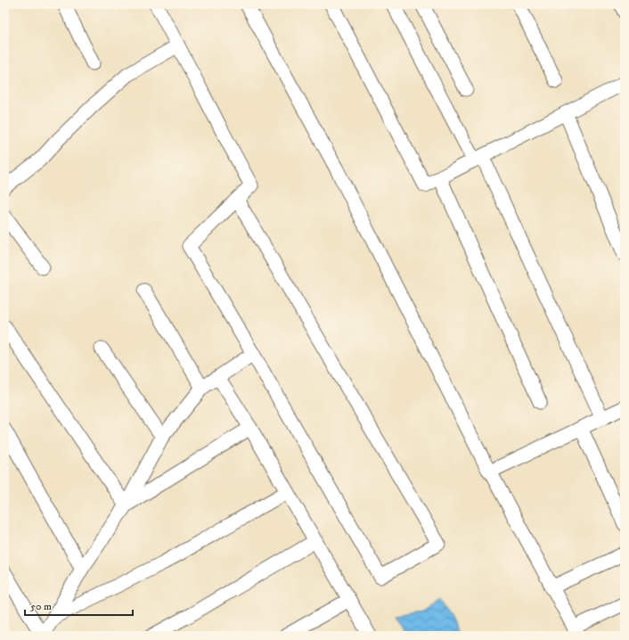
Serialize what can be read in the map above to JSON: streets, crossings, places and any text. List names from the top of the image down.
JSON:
{
  "scale_bar": "50 m"
}
